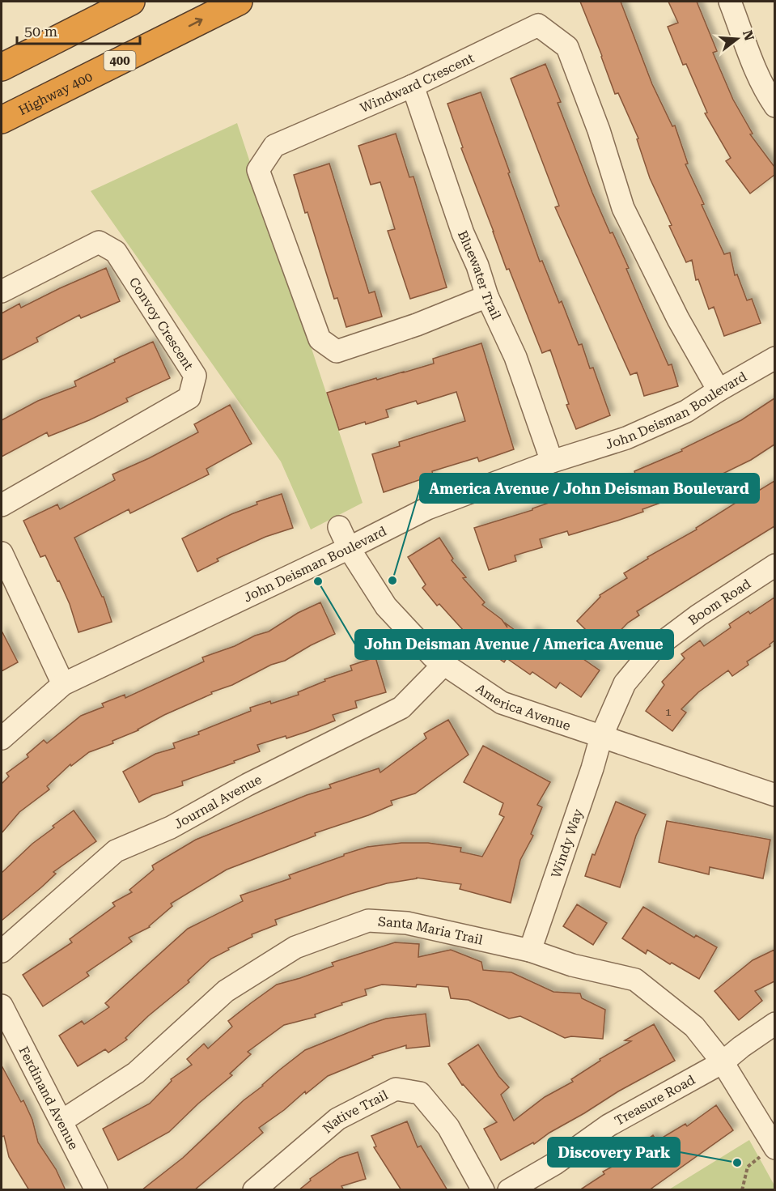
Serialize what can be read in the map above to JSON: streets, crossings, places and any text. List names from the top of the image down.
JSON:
{
  "streets": {
    "highway": ["400", "Highway 400"],
    "street": [
      "Windward Crescent",
      "Bluewater Trail",
      "Convoy Crescent",
      "John Deisman Boulevard",
      "Boom Road",
      "America Avenue",
      "Journal Avenue",
      "Windy Way",
      "Santa Maria Trail",
      "Ferdinand Avenue",
      "Treasure Road",
      "Native Trail"
    ]
  },
  "crossings": [
    ["Windward Crescent", "Bluewater Trail"],
    ["Windward Crescent", "John Deisman Boulevard"],
    ["Bluewater Trail", "John Deisman Boulevard"],
    ["John Deisman Boulevard", "America Avenue"],
    ["Boom Road", "America Avenue"],
    ["Boom Road", "Windy Way"],
    ["America Avenue", "Journal Avenue"],
    ["America Avenue", "Windy Way"],
    ["Windy Way", "Santa Maria Trail"],
    ["Santa Maria Trail", "Ferdinand Avenue"],
    ["Santa Maria Trail", "Treasure Road"]
  ],
  "places": ["America Avenue / John Deisman Boulevard", "John Deisman Avenue / America Avenue", "Discovery Park"],
  "house_numbers": ["1"],
  "scale_bar": "50 m",
  "north": "right"
}
